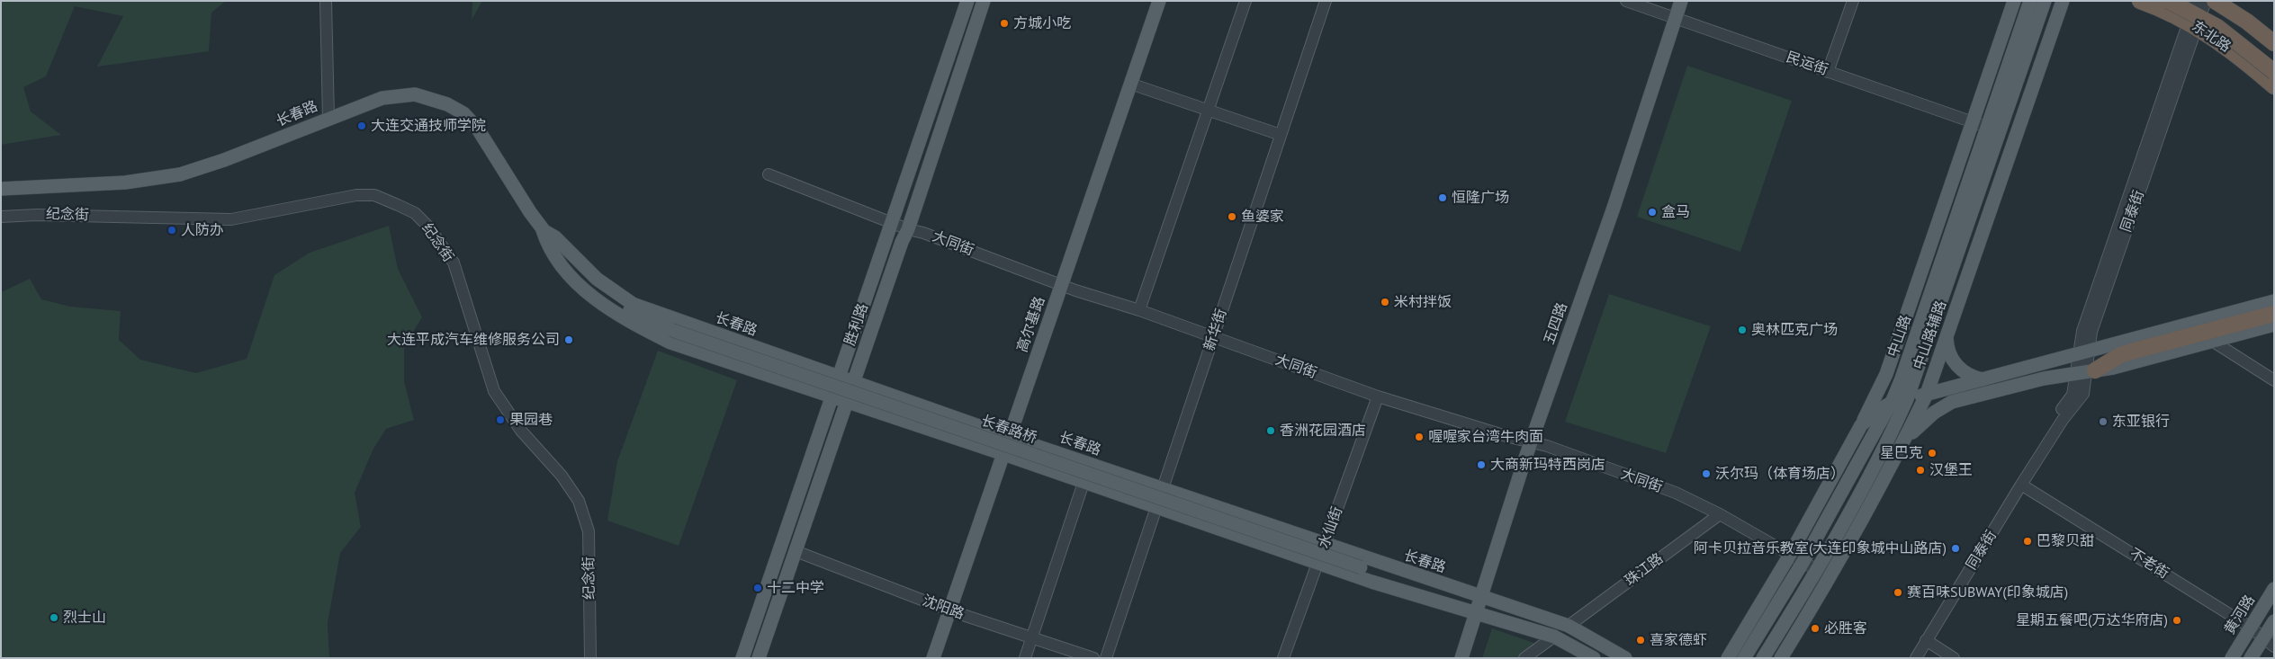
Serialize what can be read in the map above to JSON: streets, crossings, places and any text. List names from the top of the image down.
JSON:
{
  "streets": {
    "highway": ["东北路"],
    "main road": [
      "长春路",
      "五四路",
      "胜利路",
      "高尔基路",
      "中山路辅路",
      "中山路",
      "长春路桥",
      "黄河路"
    ],
    "street": [
      "民运街",
      "同泰街",
      "纪念街",
      "大同街",
      "新华街",
      "水仙街",
      "不老街",
      "珠江路",
      "沈阳路"
    ]
  },
  "crossings": [
    ["东北路", "同泰街"],
    ["民运街", "五四路"],
    ["民运街", "中山路辅路"],
    ["民运街", "中山路"],
    ["长春路", "五四路"],
    ["长春路", "胜利路"],
    ["长春路", "高尔基路"],
    ["长春路", "新华街"],
    ["长春路", "长春路桥"],
    ["长春路", "水仙街"],
    ["长春路", "珠江路"],
    ["同泰街", "不老街"],
    ["大同街", "五四路"],
    ["大同街", "胜利路"],
    ["大同街", "高尔基路"],
    ["大同街", "新华街"],
    ["大同街", "中山路辅路"],
    ["大同街", "中山路"],
    ["大同街", "水仙街"],
    ["大同街", "珠江路"],
    ["胜利路", "沈阳路"],
    ["高尔基路", "沈阳路"],
    ["不老街", "黄河路"]
  ],
  "places": [
    "方城小吃",
    "大连交通技师学院",
    "恒隆广场",
    "盒马",
    "鱼婆家",
    "人防办",
    "米村拌饭",
    "奥林匹克广场",
    "大连平成汽车维修服务公司",
    "果园巷",
    "东亚银行",
    "香洲花园酒店",
    "喔喔家台湾牛肉面",
    "星巴克",
    "大商新玛特西岗店",
    "汉堡王",
    "沃尔玛（体育场店）",
    "巴黎贝甜",
    "阿卡贝拉音乐教室(大连印象城中山路店)",
    "十二中学",
    "赛百味SUBWAY(印象城店)",
    "烈士山",
    "星期五餐吧(万达华府店)",
    "必胜客",
    "喜家德虾"
  ]
}
